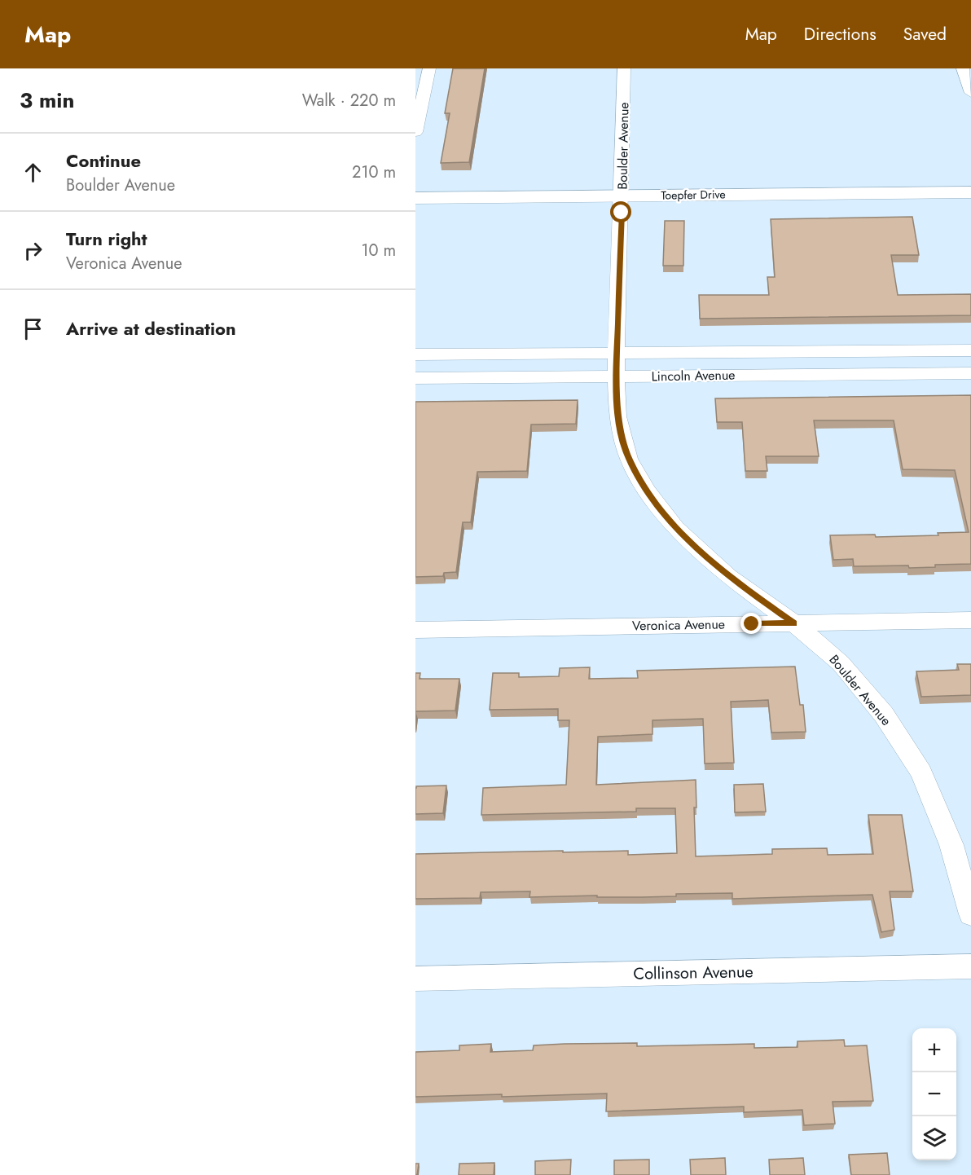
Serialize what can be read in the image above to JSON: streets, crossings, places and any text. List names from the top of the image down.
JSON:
{
  "streets": {
    "street": [
      "Boulder Avenue",
      "Toepfer Drive",
      "Lincoln Avenue",
      "Veronica Avenue",
      "Collinson Avenue"
    ]
  },
  "crossings": [
    ["Boulder Avenue", "Toepfer Drive"],
    ["Boulder Avenue", "Lincoln Avenue"],
    ["Boulder Avenue", "Veronica Avenue"]
  ],
  "page": {
    "header": "Map",
    "nav": ["Map", "Directions", "Saved"],
    "heading": ["3 min", "Walk · 220 m"],
    "list": [
      ["Continue", "Boulder Avenue", "210 m"],
      ["Turn right", "Veronica Avenue", "10 m"],
      "Arrive at destination"
    ],
    "map_buttons": ["+", "−"]
  }
}
